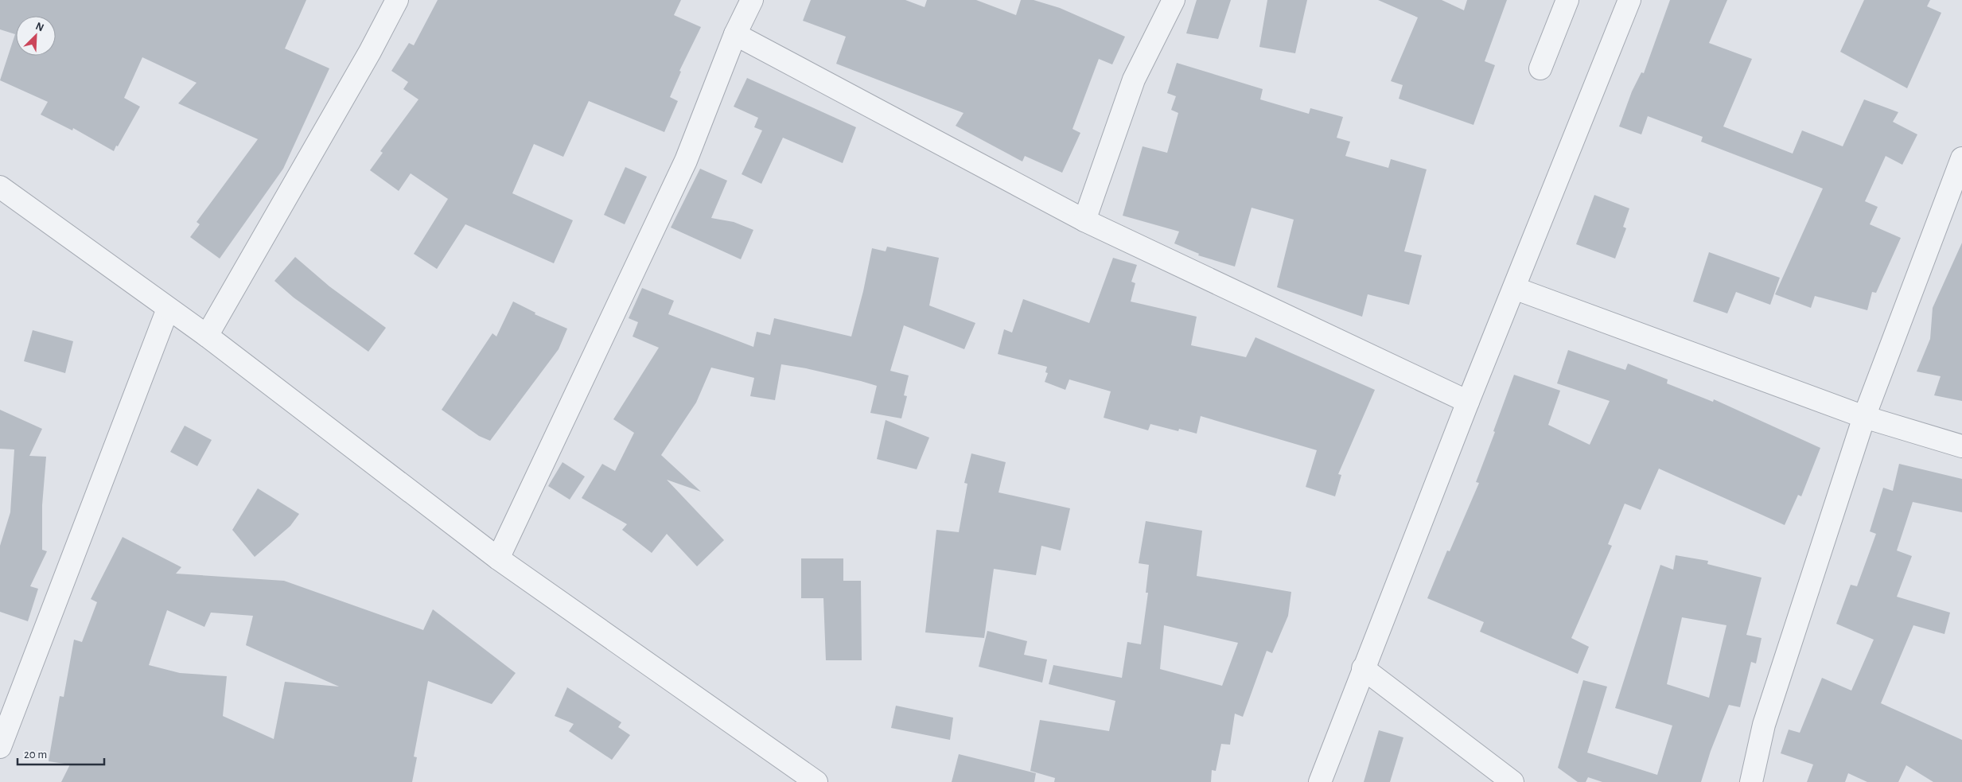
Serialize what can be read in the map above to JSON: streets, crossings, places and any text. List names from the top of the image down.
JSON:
{
  "scale_bar": "20 m",
  "north": "top right"
}
